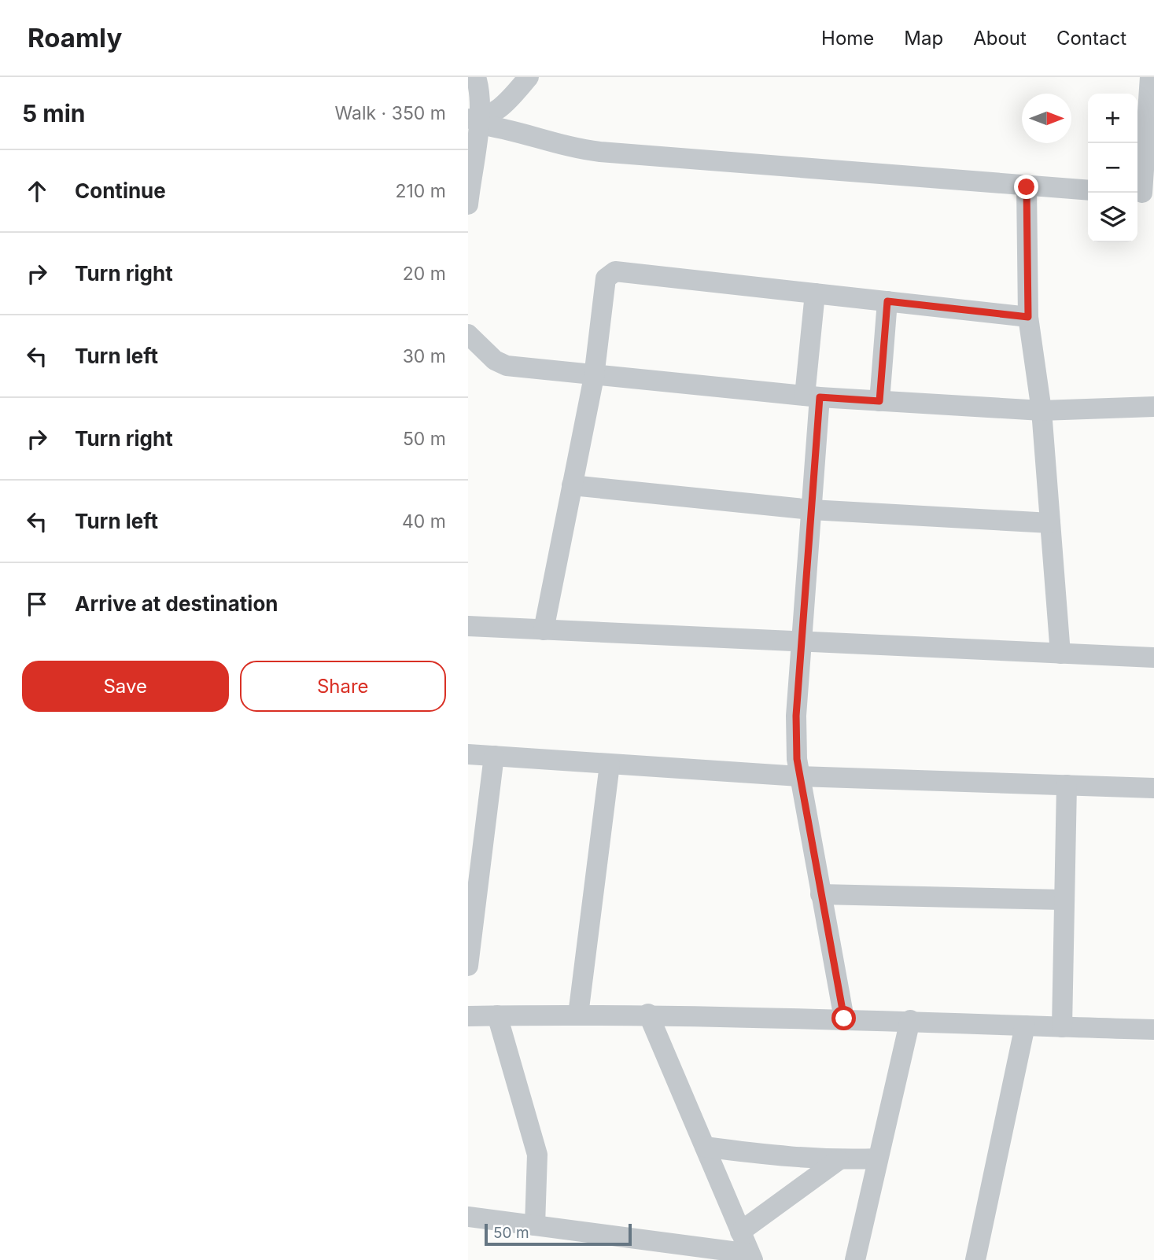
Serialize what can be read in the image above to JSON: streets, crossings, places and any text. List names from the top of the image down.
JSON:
{
  "scale_bar": "50 m",
  "north": "right",
  "page": {
    "header": "Roamly",
    "nav": [
      "Home",
      "Map",
      "About",
      "Contact"
    ],
    "heading": ["5 min", "Walk · 350 m"],
    "map_buttons": ["+", "−"],
    "list": [
      ["Continue", "210 m"],
      ["Turn right", "20 m"],
      ["Turn left", "30 m"],
      ["Turn right", "50 m"],
      ["Turn left", "40 m"],
      "Arrive at destination"
    ],
    "buttons": ["Save", "Share"],
    "scale": "50 m"
  }
}
